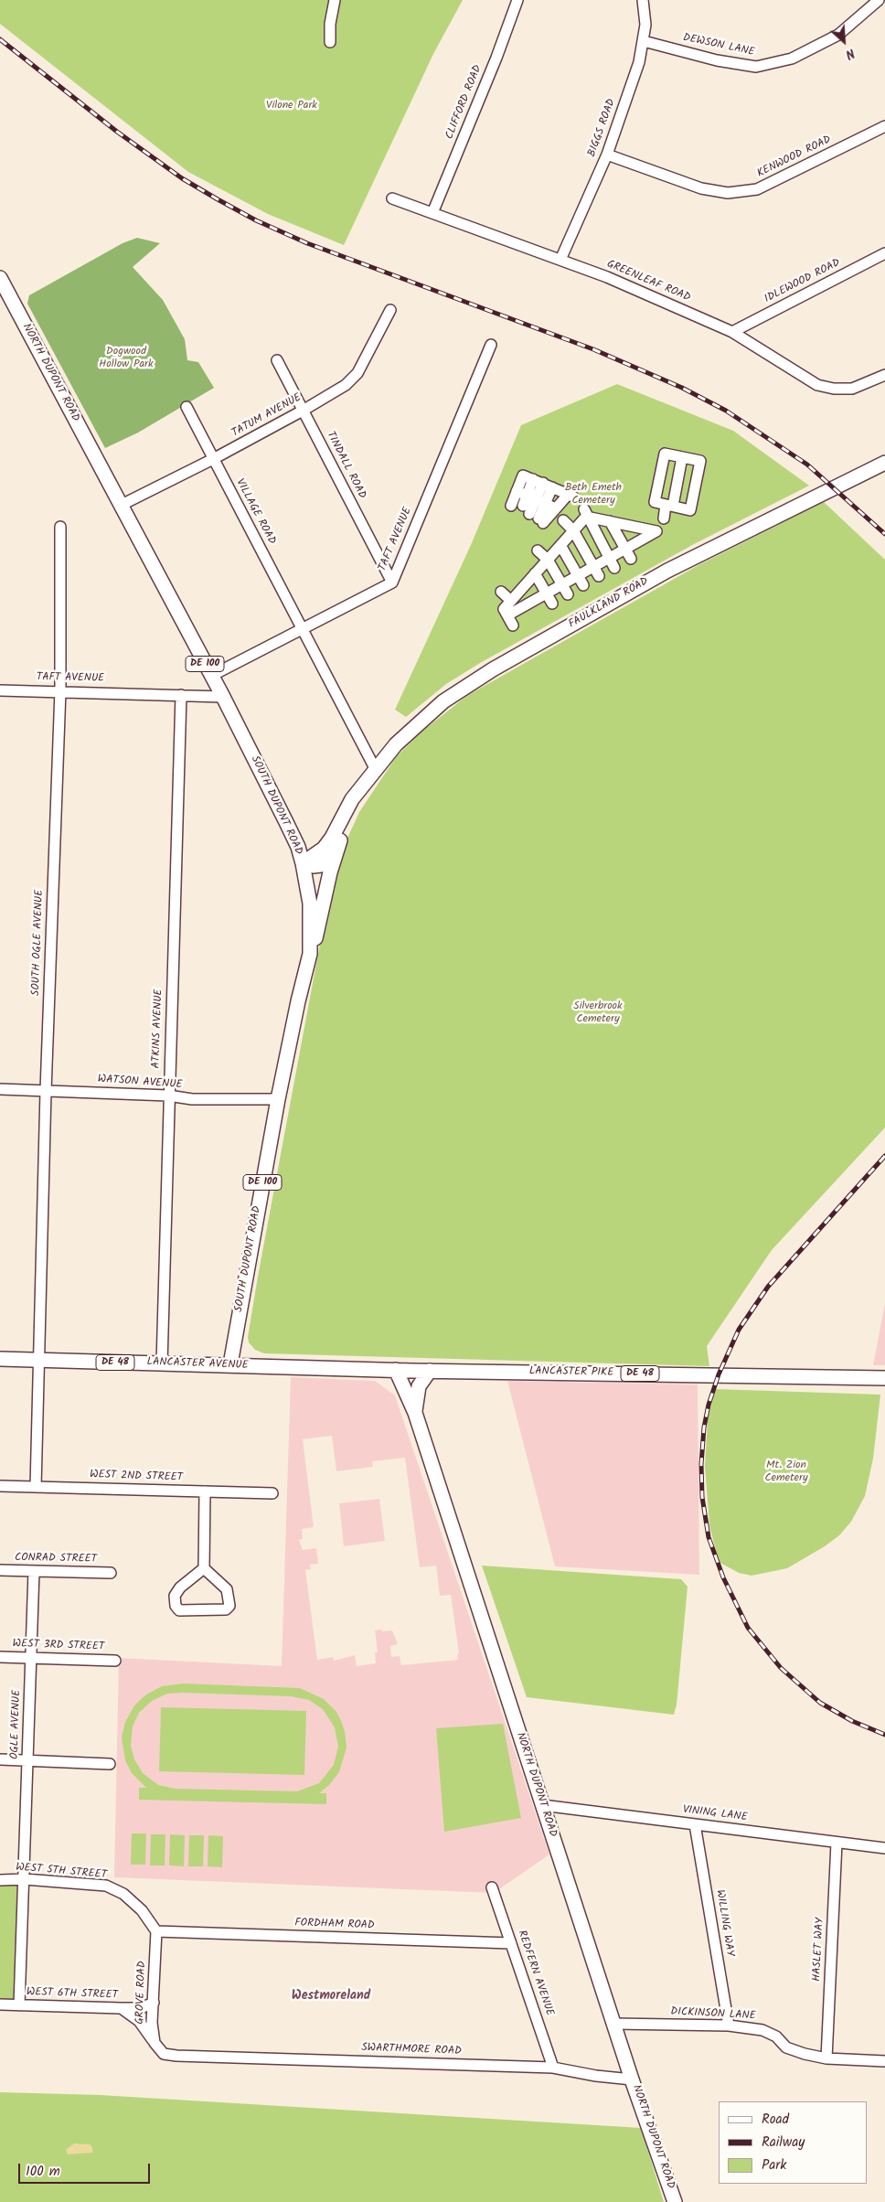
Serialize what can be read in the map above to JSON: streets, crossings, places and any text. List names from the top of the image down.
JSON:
{
  "streets": {
    "main road": [
      "NORTH DUPONT ROAD",
      "FAULKLAND ROAD",
      "DE 100",
      "SOUTH DUPONT ROAD",
      "DE 48",
      "LANCASTER AVENUE",
      "LANCASTER PIKE"
    ],
    "street": [
      "DEWSON LANE",
      "CLIFFORD ROAD",
      "BIGGS ROAD",
      "KENWOOD ROAD",
      "GREENLEAF ROAD",
      "IDLEWOOD ROAD",
      "TATUM AVENUE",
      "TINDALL ROAD",
      "VILLAGE ROAD",
      "TAFT AVENUE",
      "SOUTH OGLE AVENUE",
      "ATKINS AVENUE",
      "WATSON AVENUE",
      "WEST 2ND STREET",
      "CONRAD STREET",
      "WEST 3RD STREET",
      "OGLE AVENUE",
      "VINING LANE",
      "WEST 5TH STREET",
      "WILLING WAY",
      "FORDHAM ROAD",
      "HASLET WAY",
      "REDFERN AVENUE",
      "GROVE ROAD",
      "WEST 6TH STREET",
      "DICKINSON LANE",
      "SWARTHMORE ROAD"
    ]
  },
  "crossings": [
    ["DEWSON LANE", "BIGGS ROAD"],
    ["CLIFFORD ROAD", "GREENLEAF ROAD"],
    ["BIGGS ROAD", "KENWOOD ROAD"],
    ["BIGGS ROAD", "GREENLEAF ROAD"],
    ["GREENLEAF ROAD", "IDLEWOOD ROAD"],
    ["NORTH DUPONT ROAD", "SOUTH DUPONT ROAD"],
    ["NORTH DUPONT ROAD", "LANCASTER AVENUE"],
    ["NORTH DUPONT ROAD", "LANCASTER PIKE"],
    ["NORTH DUPONT ROAD", "VINING LANE"],
    ["NORTH DUPONT ROAD", "DICKINSON LANE"],
    ["NORTH DUPONT ROAD", "SWARTHMORE ROAD"],
    ["TATUM AVENUE", "TINDALL ROAD"],
    ["TATUM AVENUE", "VILLAGE ROAD"],
    ["TATUM AVENUE", "SOUTH DUPONT ROAD"],
    ["TINDALL ROAD", "TAFT AVENUE"],
    ["VILLAGE ROAD", "TAFT AVENUE"],
    ["VILLAGE ROAD", "FAULKLAND ROAD"],
    ["TAFT AVENUE", "SOUTH DUPONT ROAD"],
    ["TAFT AVENUE", "SOUTH OGLE AVENUE"],
    ["TAFT AVENUE", "ATKINS AVENUE"],
    ["FAULKLAND ROAD", "SOUTH DUPONT ROAD"],
    ["SOUTH DUPONT ROAD", "WATSON AVENUE"],
    ["SOUTH DUPONT ROAD", "LANCASTER AVENUE"],
    ["SOUTH OGLE AVENUE", "WATSON AVENUE"],
    ["SOUTH OGLE AVENUE", "LANCASTER AVENUE"],
    ["ATKINS AVENUE", "WATSON AVENUE"],
    ["ATKINS AVENUE", "LANCASTER AVENUE"],
    ["LANCASTER AVENUE", "LANCASTER PIKE"],
    ["CONRAD STREET", "OGLE AVENUE"],
    ["WEST 3RD STREET", "OGLE AVENUE"],
    ["OGLE AVENUE", "WEST 5TH STREET"],
    ["OGLE AVENUE", "WEST 6TH STREET"],
    ["VINING LANE", "WILLING WAY"],
    ["VINING LANE", "HASLET WAY"],
    ["WEST 5TH STREET", "FORDHAM ROAD"],
    ["WEST 5TH STREET", "GROVE ROAD"],
    ["WILLING WAY", "DICKINSON LANE"],
    ["FORDHAM ROAD", "REDFERN AVENUE"],
    ["FORDHAM ROAD", "GROVE ROAD"],
    ["HASLET WAY", "DICKINSON LANE"],
    ["REDFERN AVENUE", "SWARTHMORE ROAD"],
    ["GROVE ROAD", "WEST 6TH STREET"],
    ["GROVE ROAD", "SWARTHMORE ROAD"],
    ["WEST 6TH STREET", "SWARTHMORE ROAD"]
  ],
  "districts": ["Westmoreland"],
  "parks": [
    "Vilone Park",
    "Dogwood Hollow Park",
    "Beth Emeth Cemetery",
    "Silverbrook Cemetery",
    "Mt. Zion Cemetery"
  ],
  "legend": ["Road", "Railway", "Park"],
  "scale_bar": "100 m",
  "north": "bottom right"
}
